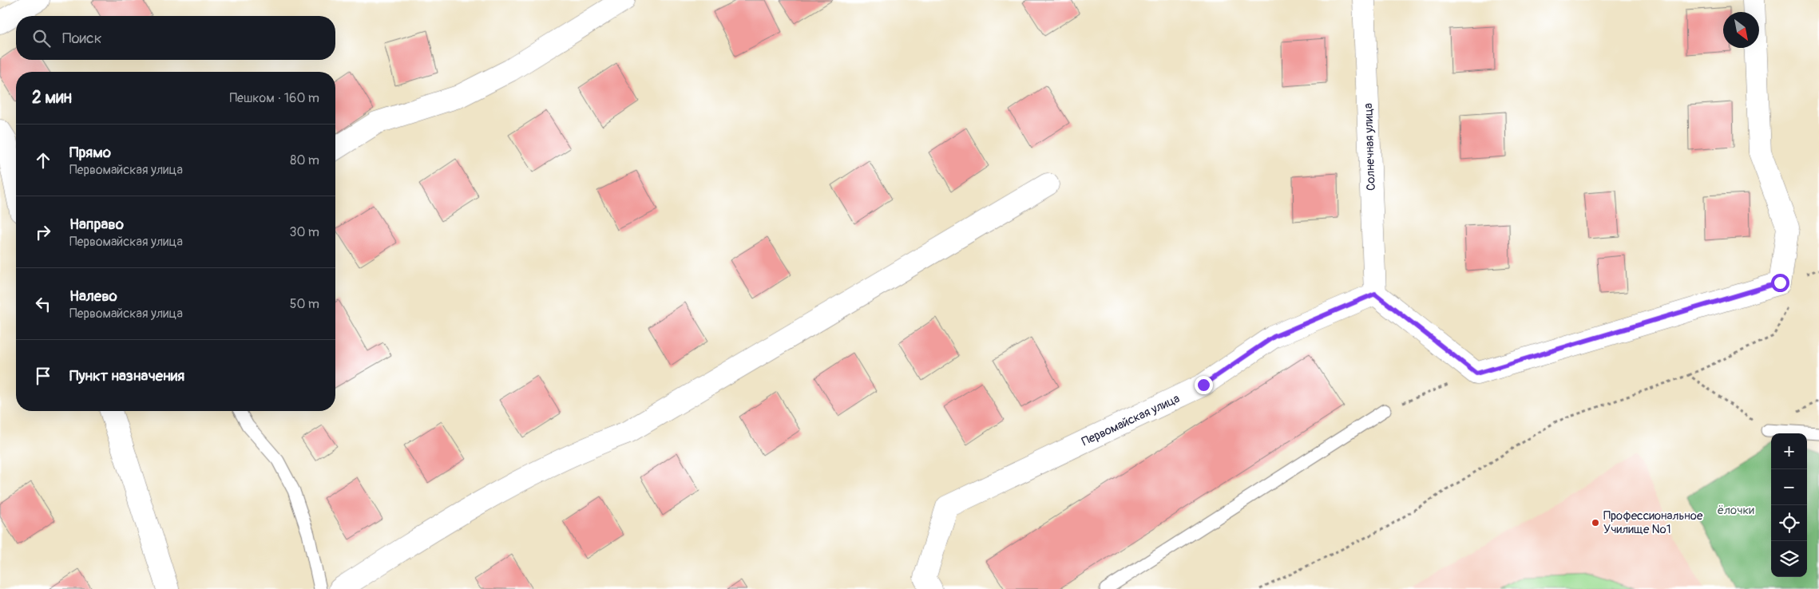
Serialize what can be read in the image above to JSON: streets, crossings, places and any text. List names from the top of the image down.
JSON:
{
  "streets": {
    "street": ["Солнечная улица", "Первомайская улица"]
  },
  "crossings": [
    ["Солнечная улица", "Первомайская улица"]
  ],
  "parks": ["ёлочки"],
  "places": ["Профессиональное Училище №1"],
  "north": "bottom right",
  "page": {
    "search": "Поиск",
    "heading": ["2 мин", "Пешком · 160 m"],
    "list": [
      ["Прямо", "Первомайская улица", "80 m"],
      ["Направо", "Первомайская улица", "30 m"],
      ["Налево", "Первомайская улица", "50 m"],
      "Пункт назначения"
    ],
    "map_buttons": ["+", "−"]
  }
}
